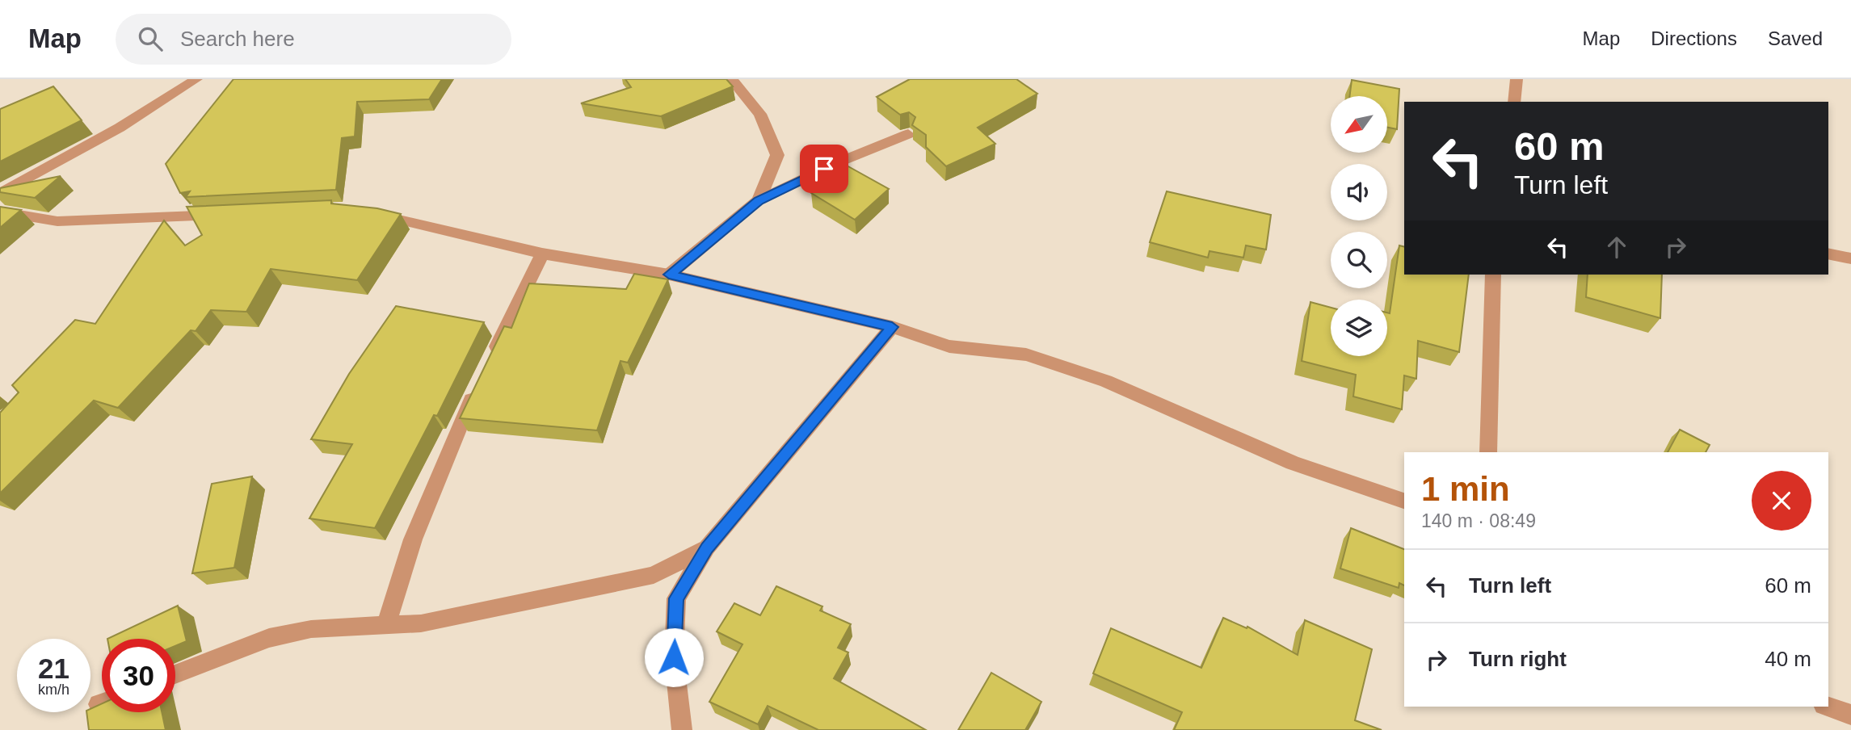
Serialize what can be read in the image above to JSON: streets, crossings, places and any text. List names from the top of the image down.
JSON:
{
  "north": "bottom left",
  "page": {
    "header": "Map",
    "search": "Search here",
    "nav": ["Map", "Directions", "Saved"],
    "turn": ["60 m", "Turn left"],
    "heading": ["1 min", "140 m · 08:49"],
    "list": [
      {
        "name": "Turn left",
        "value": "60 m"
      },
      {
        "name": "Turn right",
        "value": "40 m"
      }
    ],
    "speed": "21 km/h",
    "limit": "30"
  }
}
